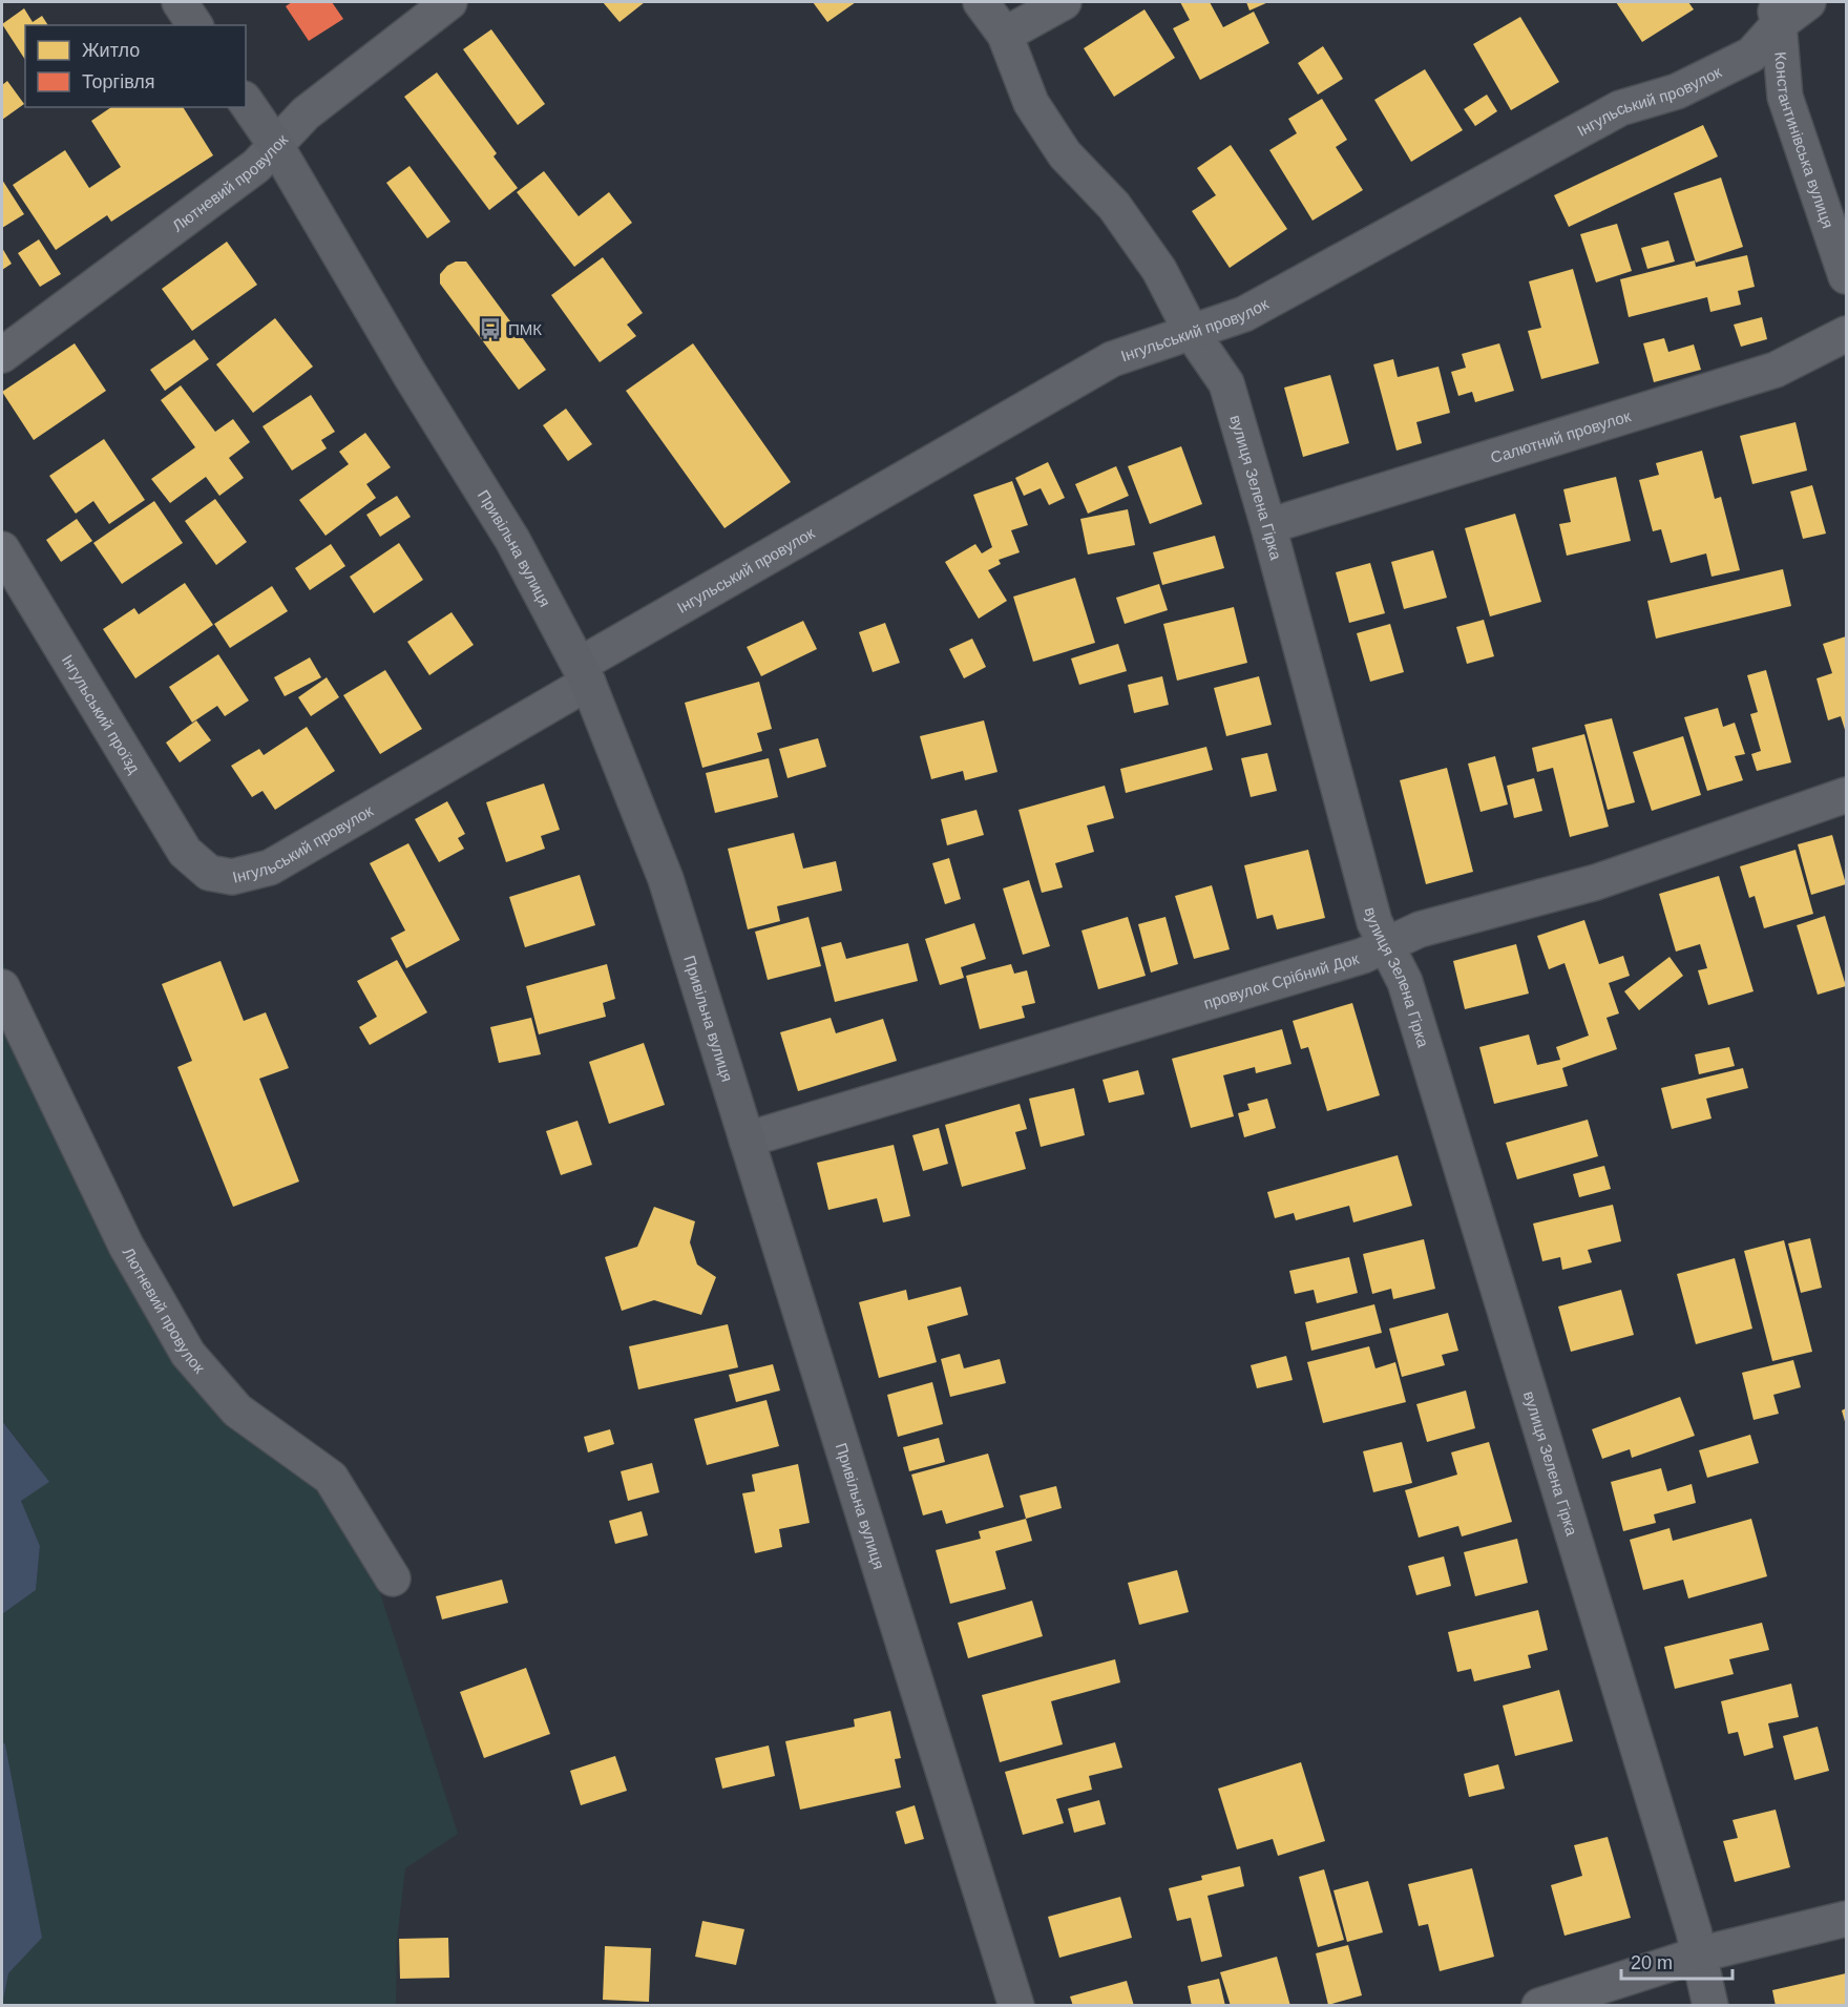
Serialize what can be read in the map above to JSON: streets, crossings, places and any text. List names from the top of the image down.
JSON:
{
  "streets": {
    "street": [
      "Інгульський провулок",
      "Константинівська вулиця",
      "Лютневий провулок",
      "Салютний провулок",
      "вулиця Зелена Гірка",
      "Привільна вулиця",
      "Інгульський проїзд",
      "провулок Срібний Док"
    ]
  },
  "crossings": [
    ["Інгульський провулок", "Константинівська вулиця"],
    ["Інгульський провулок", "вулиця Зелена Гірка"],
    ["Інгульський провулок", "Привільна вулиця"],
    ["Інгульський провулок", "Інгульський проїзд"],
    ["Лютневий провулок", "Привільна вулиця"],
    ["Салютний провулок", "вулиця Зелена Гірка"],
    ["вулиця Зелена Гірка", "провулок Срібний Док"],
    ["Привільна вулиця", "провулок Срібний Док"]
  ],
  "places": {
    "bus stop": ["ПМК"]
  },
  "legend": ["Житло", "Торгівля"],
  "scale_bar": "20 m"
}
